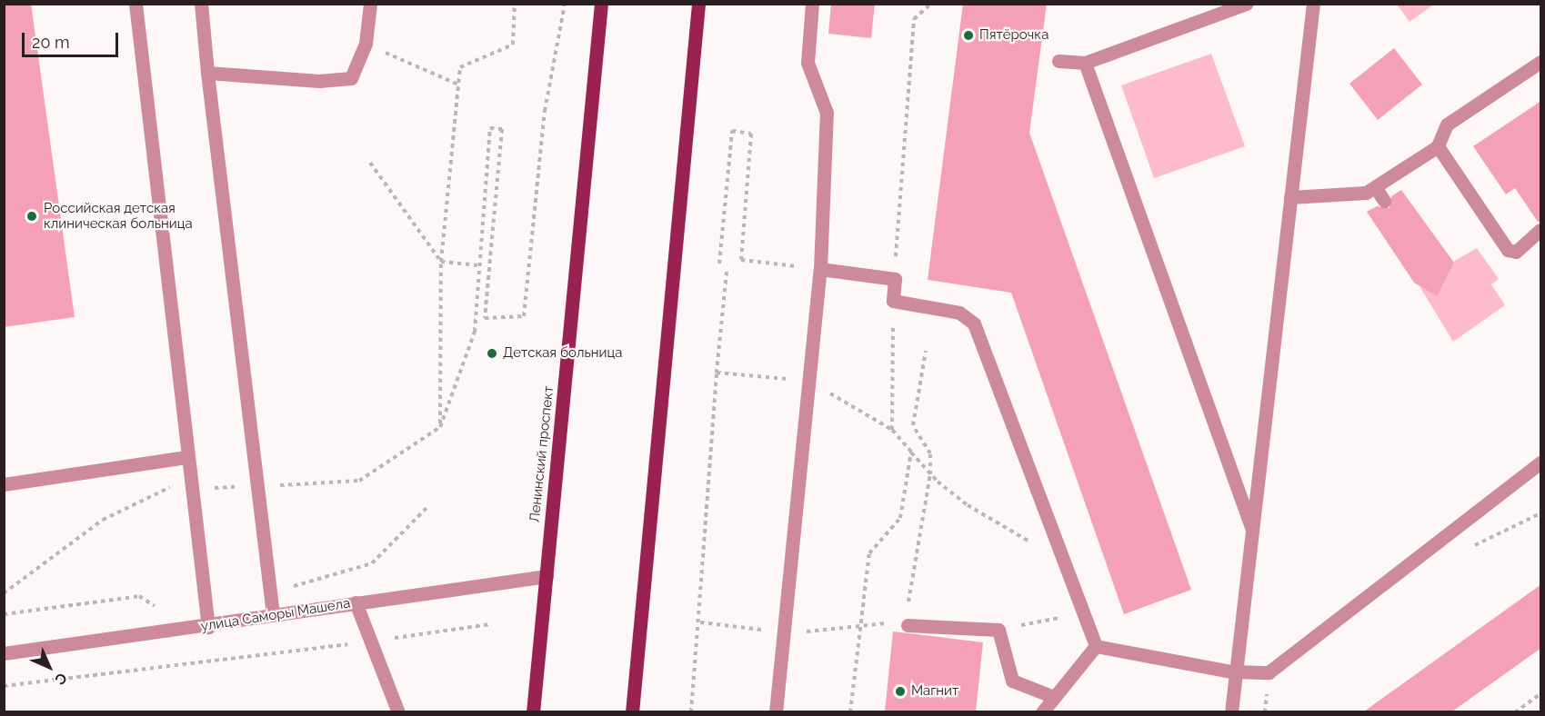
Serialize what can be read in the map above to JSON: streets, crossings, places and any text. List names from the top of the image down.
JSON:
{
  "streets": {
    "main road": ["Ленинский проспект"],
    "street": ["улица Саморы Машела"]
  },
  "crossings": [
    ["Ленинский проспект", "улица Саморы Машела"]
  ],
  "places": [
    "Пятёрочка",
    "Российская детская клиническая больница",
    "Детская больница",
    "Магнит"
  ],
  "scale_bar": "20 m",
  "north": "bottom right"
}
